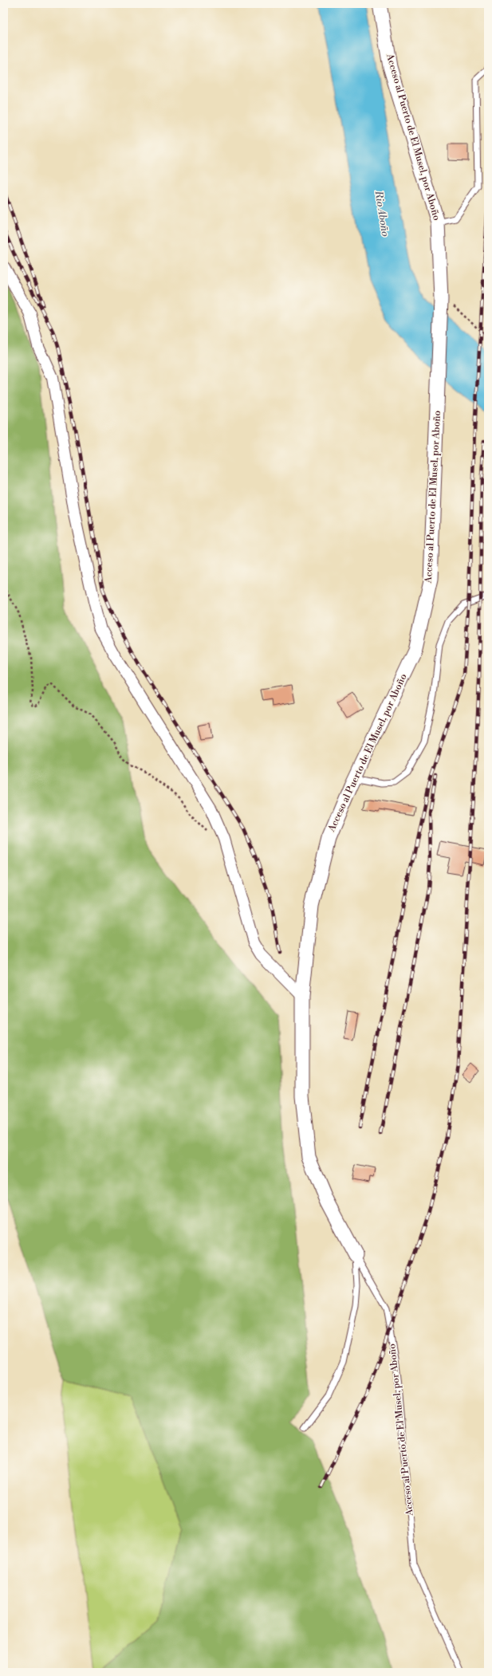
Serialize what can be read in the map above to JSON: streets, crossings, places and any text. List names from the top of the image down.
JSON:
{
  "streets": {
    "street": ["Acceso al Puerto de El Musel, por Aboño"]
  },
  "water": ["Rio Aboño"]
}
